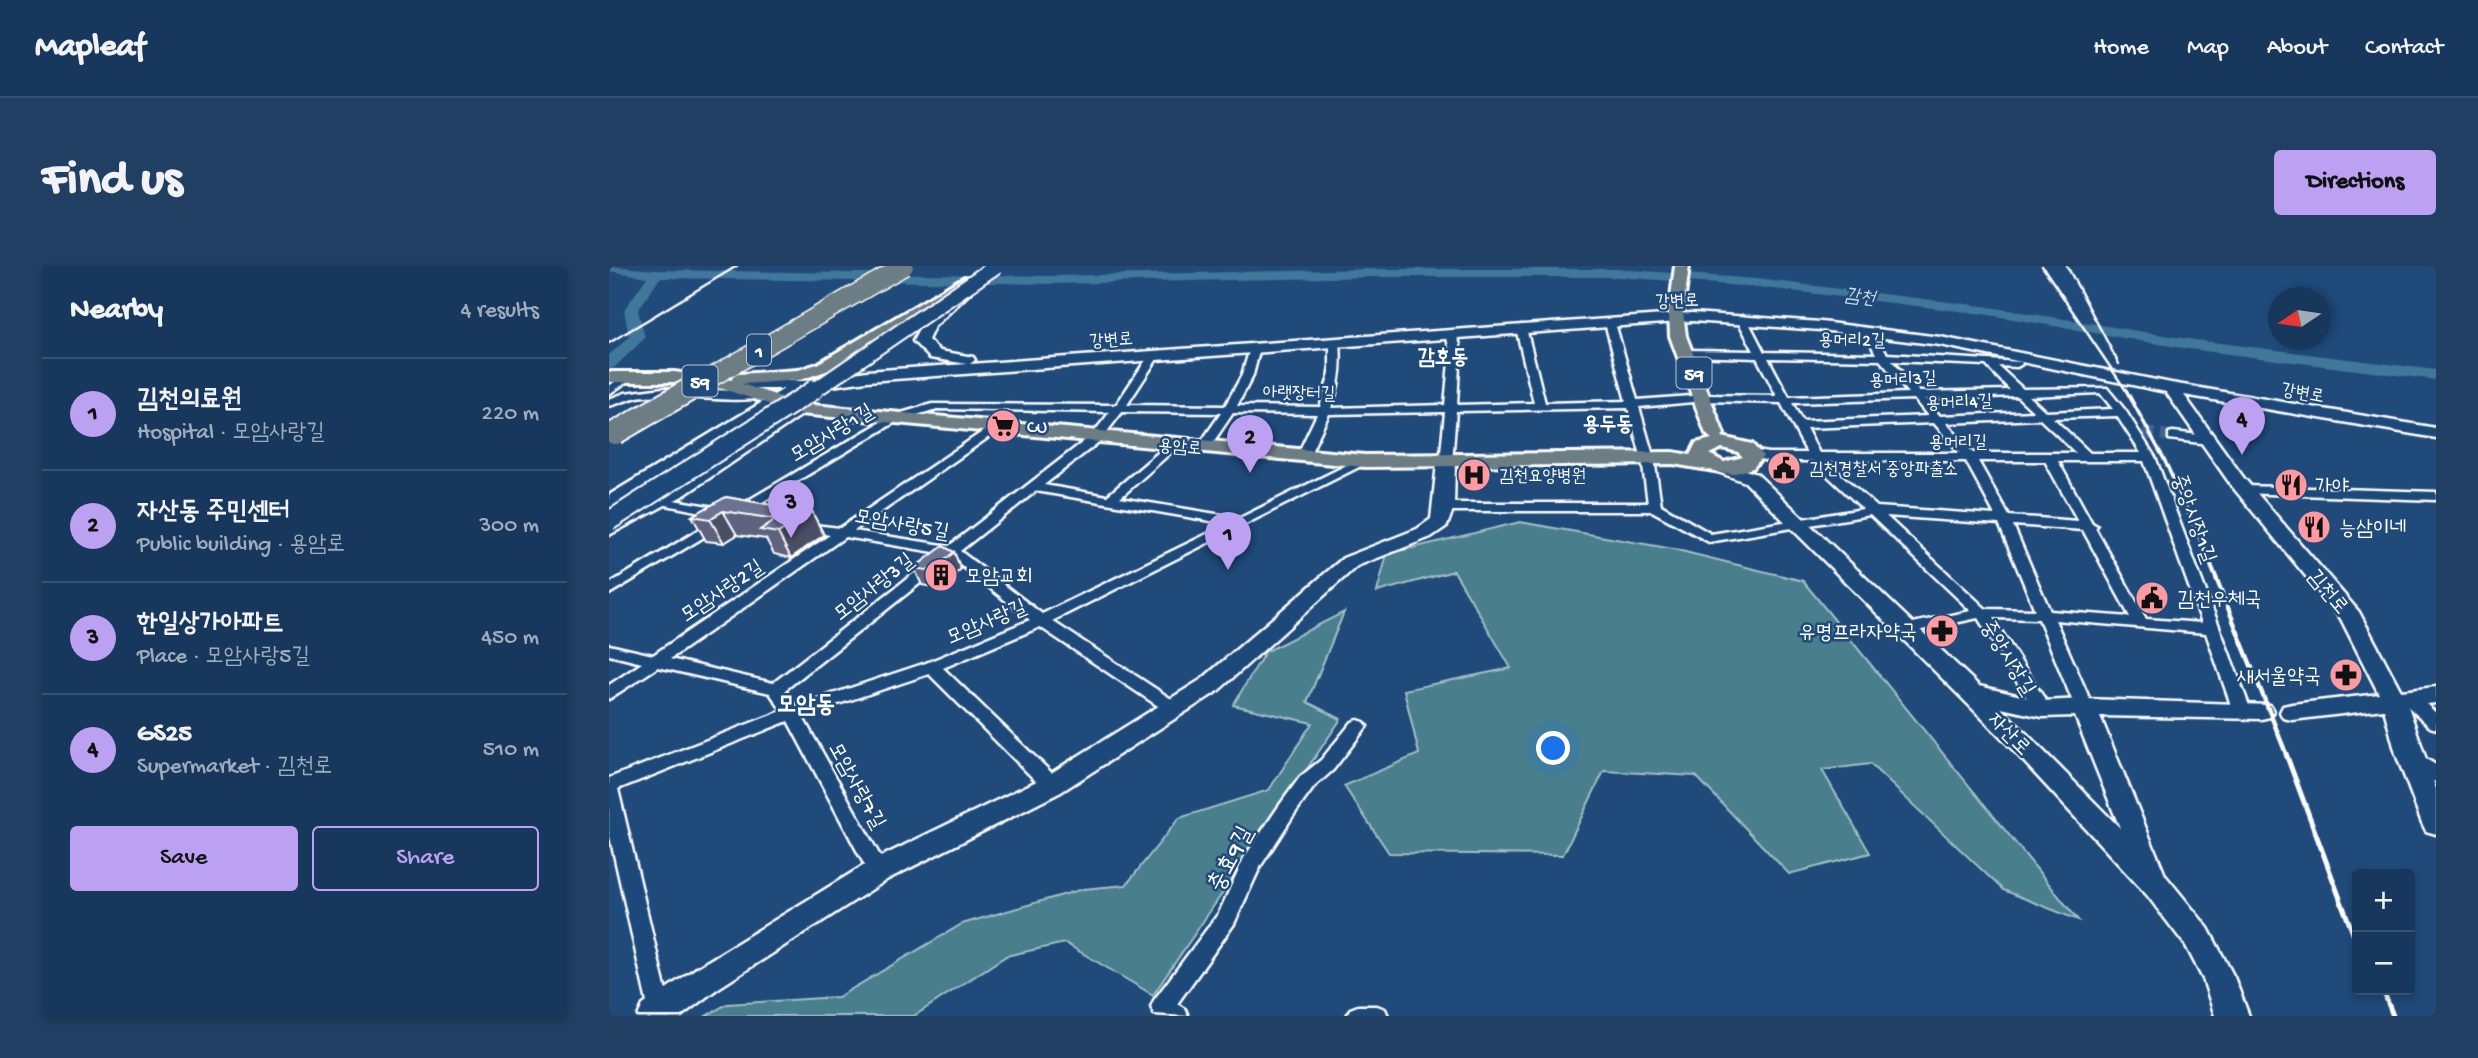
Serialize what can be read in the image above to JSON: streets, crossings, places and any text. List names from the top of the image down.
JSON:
{
  "streets": {
    "highway": ["1"],
    "main road": ["59", "용암로", "자산로"],
    "street": [
      "강변로",
      "용머리2길",
      "용머리3길",
      "아랫장터길",
      "용머리4길",
      "모암사랑1길",
      "용머리길",
      "중앙시장1길",
      "모암사랑5길",
      "모암사랑3길",
      "모암사랑2길",
      "김천로",
      "모암사랑길",
      "중앙시장길",
      "모암사랑7길",
      "충효9길"
    ]
  },
  "crossings": [
    ["강변로", "59"],
    ["강변로", "용암로"],
    ["강변로", "모암사랑3길"],
    ["강변로", "김천로"],
    ["강변로", "중앙시장길"],
    ["용머리2길", "59"],
    ["용머리2길", "중앙시장길"],
    ["59", "용머리3길"],
    ["59", "아랫장터길"],
    ["59", "용암로"],
    ["용머리3길", "아랫장터길"],
    ["용머리3길", "중앙시장1길"],
    ["용머리3길", "중앙시장길"],
    ["아랫장터길", "모암사랑1길"],
    ["아랫장터길", "용암로"],
    ["아랫장터길", "모암사랑3길"],
    ["용머리4길", "중앙시장1길"],
    ["용머리4길", "중앙시장길"],
    ["모암사랑1길", "용암로"],
    ["용머리길", "중앙시장1길"],
    ["용머리길", "중앙시장길"],
    ["용머리길", "자산로"],
    ["용암로", "모암사랑3길"],
    ["용암로", "모암사랑2길"],
    ["용암로", "모암사랑길"],
    ["중앙시장1길", "중앙시장길"],
    ["모암사랑5길", "모암사랑3길"],
    ["모암사랑5길", "모암사랑2길"],
    ["모암사랑5길", "모암사랑길"],
    ["모암사랑3길", "모암사랑7길"],
    ["모암사랑길", "모암사랑7길"]
  ],
  "districts": ["감호동", "용두동", "모암동"],
  "water": ["감천"],
  "places": {
    "supermarket": ["CU"],
    "public building": ["김천경찰서 중앙파출소", "김천우체국"],
    "hospital": ["김천요양병원"],
    "restaurant": ["가야", "능삼이네"],
    "building": ["모암교회"],
    "pharmacy": ["유명프라자약국", "새서울약국"]
  },
  "north": "left",
  "page": {
    "header": "Mapleaf",
    "nav": [
      "Home",
      "Map",
      "About",
      "Contact"
    ],
    "buttons": [
      "Directions",
      ["Save", "Share"]
    ],
    "title": "Find us",
    "heading": ["Nearby", "4 results"],
    "list": [
      {
        "mark": "1",
        "name": "김천의료원",
        "note": "Hospital · 모암사랑길",
        "value": "220 m"
      },
      {
        "mark": "2",
        "name": "자산동 주민센터",
        "note": "Public building · 용암로",
        "value": "300 m"
      },
      {
        "mark": "3",
        "name": "한일상가아파트",
        "note": "Place · 모암사랑5길",
        "value": "450 m"
      },
      {
        "mark": "4",
        "name": "GS25",
        "note": "Supermarket · 김천로",
        "value": "510 m"
      }
    ],
    "pins": [
      "4",
      "2",
      "3",
      "1"
    ],
    "map_buttons": ["+", "−"]
  }
}
